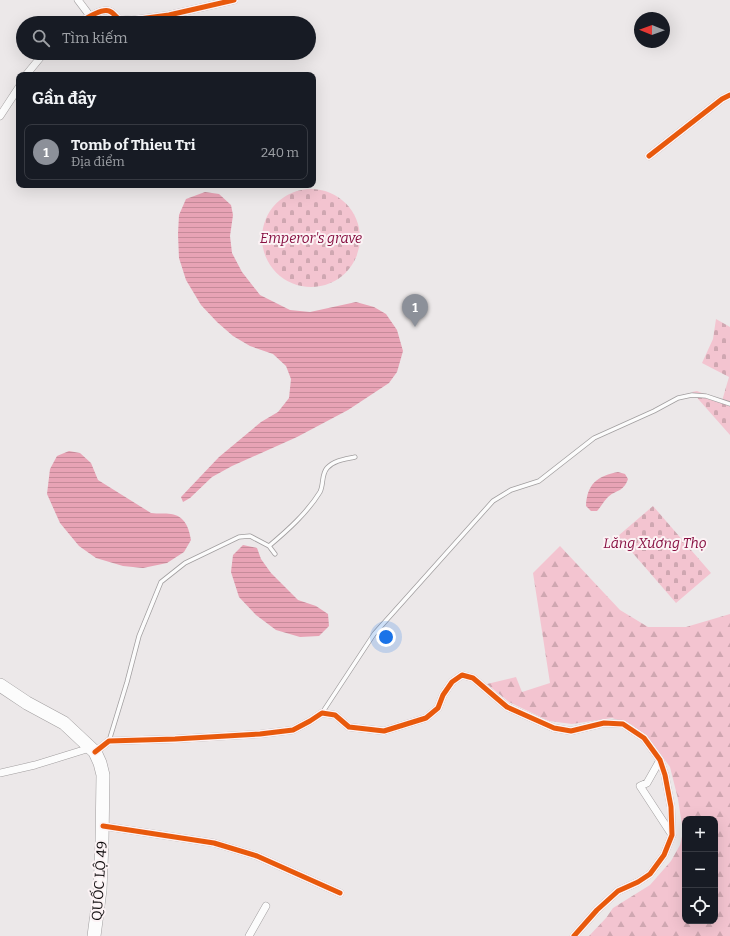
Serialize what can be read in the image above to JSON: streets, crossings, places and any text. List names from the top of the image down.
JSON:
{
  "streets": {
    "highway": ["QUỐC LỘ 49"]
  },
  "parks": ["Emperor's grave", "Lăng Xương Thọ"],
  "north": "left",
  "page": {
    "search": "Tìm kiếm",
    "heading": "Gần đây",
    "list": [
      {
        "mark": "1",
        "name": "Tomb of Thieu Tri",
        "note": "Địa điểm",
        "value": "240 m"
      }
    ],
    "pins": "1",
    "map_buttons": ["+", "−"]
  }
}
